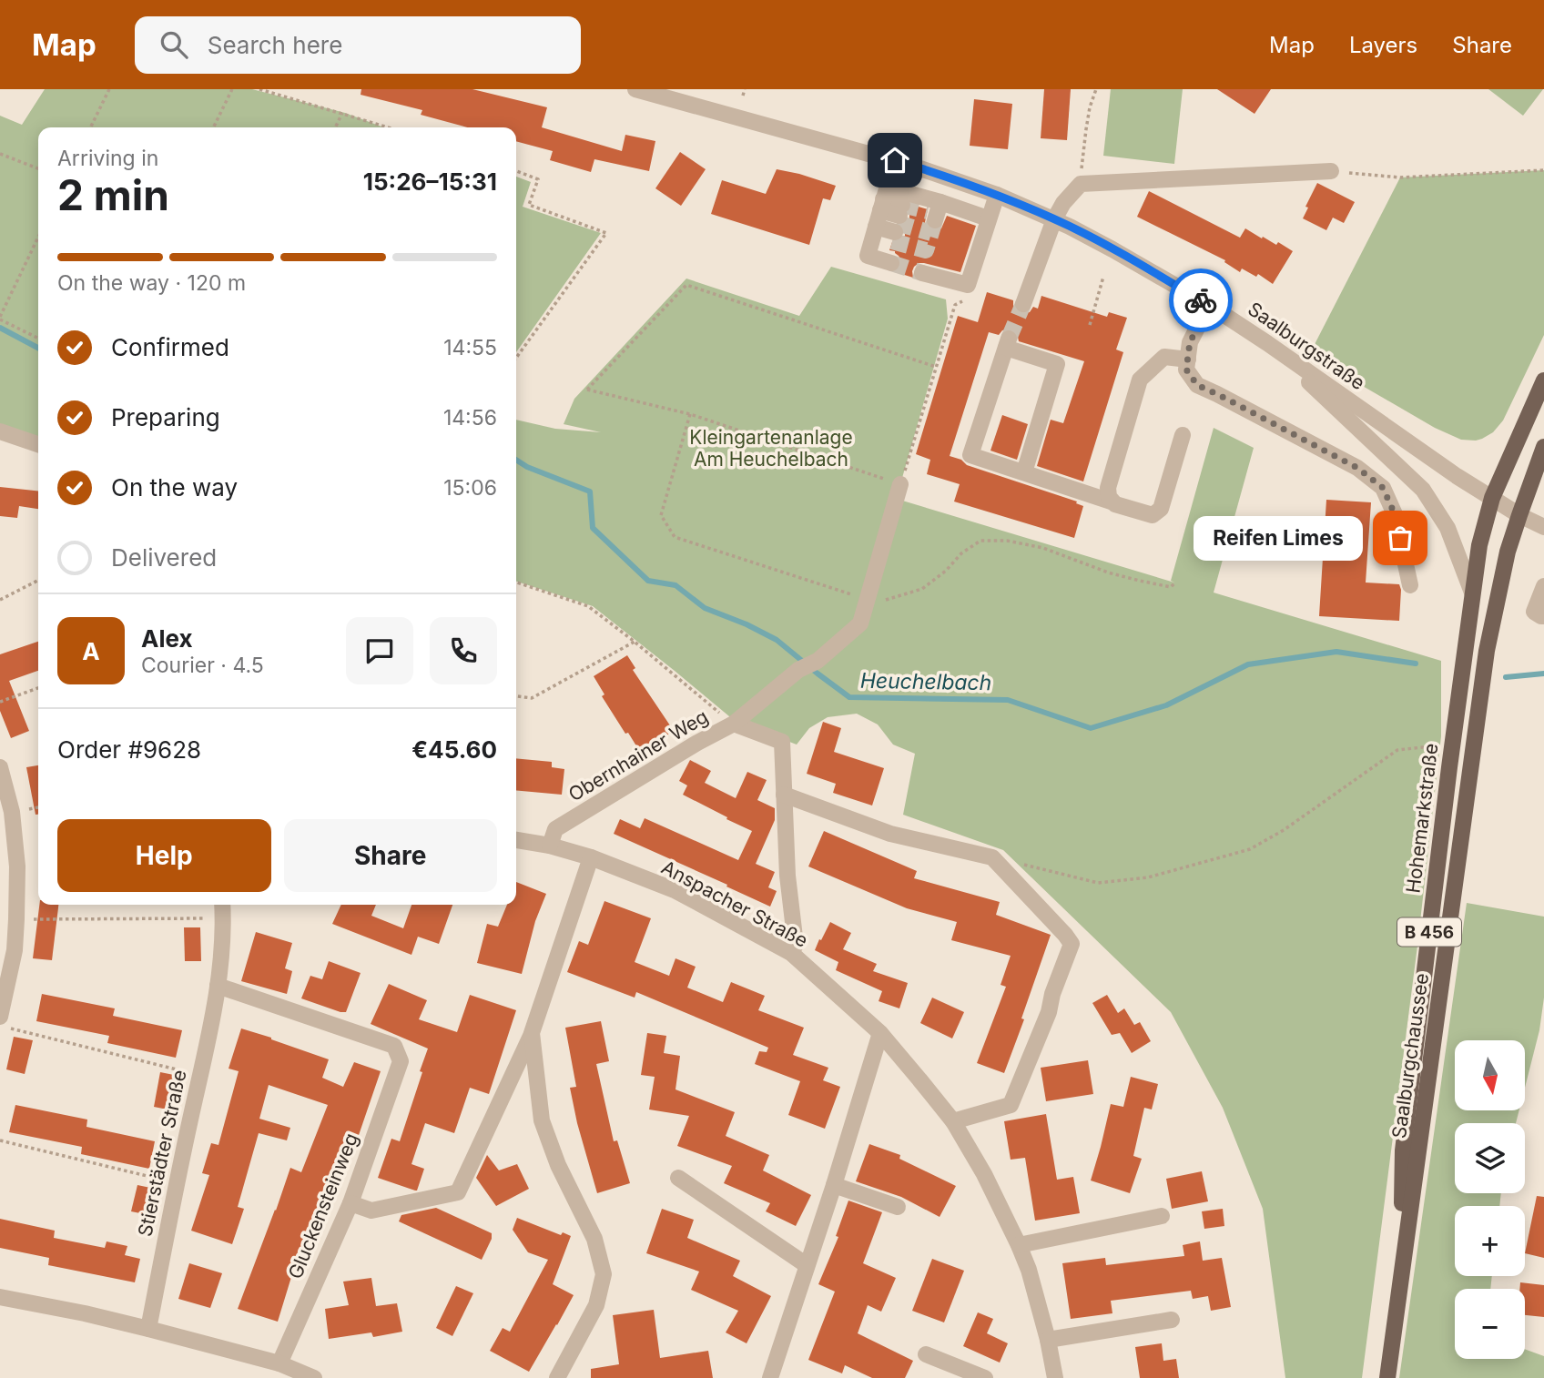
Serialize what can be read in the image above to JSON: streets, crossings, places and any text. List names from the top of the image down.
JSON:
{
  "streets": {
    "main road": ["Hohemarkstraße", "B 456", "Saalburgchaussee"],
    "street": [
      "Saalburgstraße",
      "Obernhainer Weg",
      "Anspacher Straße",
      "Stierstädter Straße",
      "Gluckensteinweg"
    ]
  },
  "crossings": [
    ["Saalburgstraße", "Hohemarkstraße"],
    ["Saalburgstraße", "B 456"],
    ["Saalburgstraße", "Saalburgchaussee"],
    ["Obernhainer Weg", "Anspacher Straße"],
    ["Hohemarkstraße", "Saalburgchaussee"],
    ["B 456", "Saalburgchaussee"],
    ["Stierstädter Straße", "Gluckensteinweg"]
  ],
  "water": ["Heuchelbach"],
  "parks": ["Kleingartenanlage Am Heuchelbach"],
  "places": ["Reifen Limes"],
  "north": "bottom",
  "page": {
    "header": "Map",
    "search": "Search here",
    "nav": ["Map", "Layers", "Share"],
    "heading": ["2 min", "Arriving in", "15:26–15:31"],
    "panel": [
      "Alex",
      "Courier · 4.5",
      "Order #9628",
      "€45.60"
    ],
    "bar": "On the way · 120 m",
    "list": [
      ["Confirmed", "14:55"],
      ["Preparing", "14:56"],
      ["On the way", "15:06"],
      "Delivered"
    ],
    "bubble": "Reifen Limes",
    "round": "A",
    "buttons": ["Help", "Share"],
    "map_buttons": ["+", "−"]
  }
}
